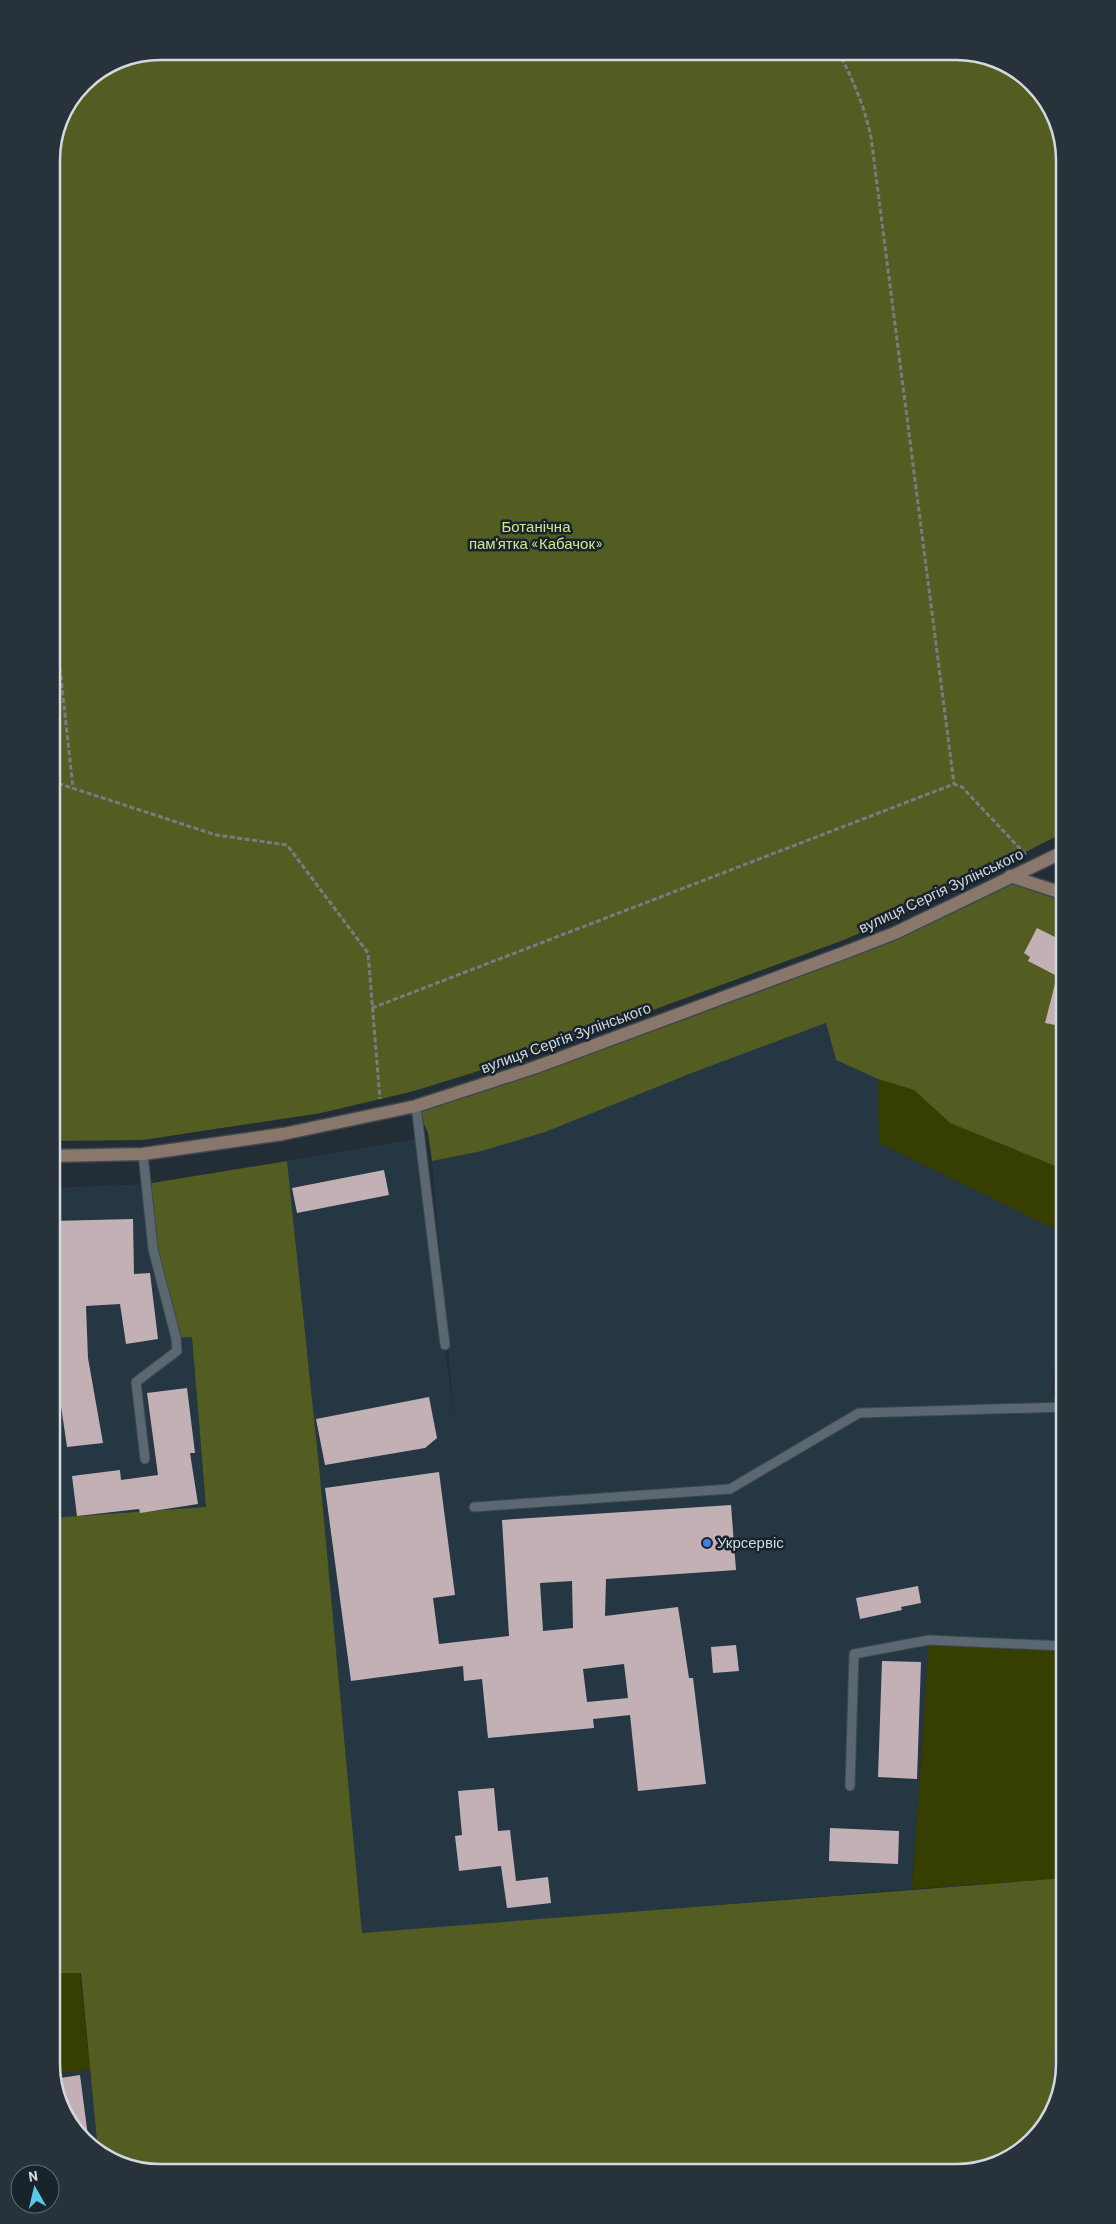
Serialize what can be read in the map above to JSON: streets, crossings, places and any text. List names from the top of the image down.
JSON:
{
  "streets": {
    "street": ["вулиця Сергія Зулінського"]
  },
  "parks": ["Ботанічна пам'ятка «Кабачок»"],
  "places": ["Укрсервіс"],
  "north": "top"
}
